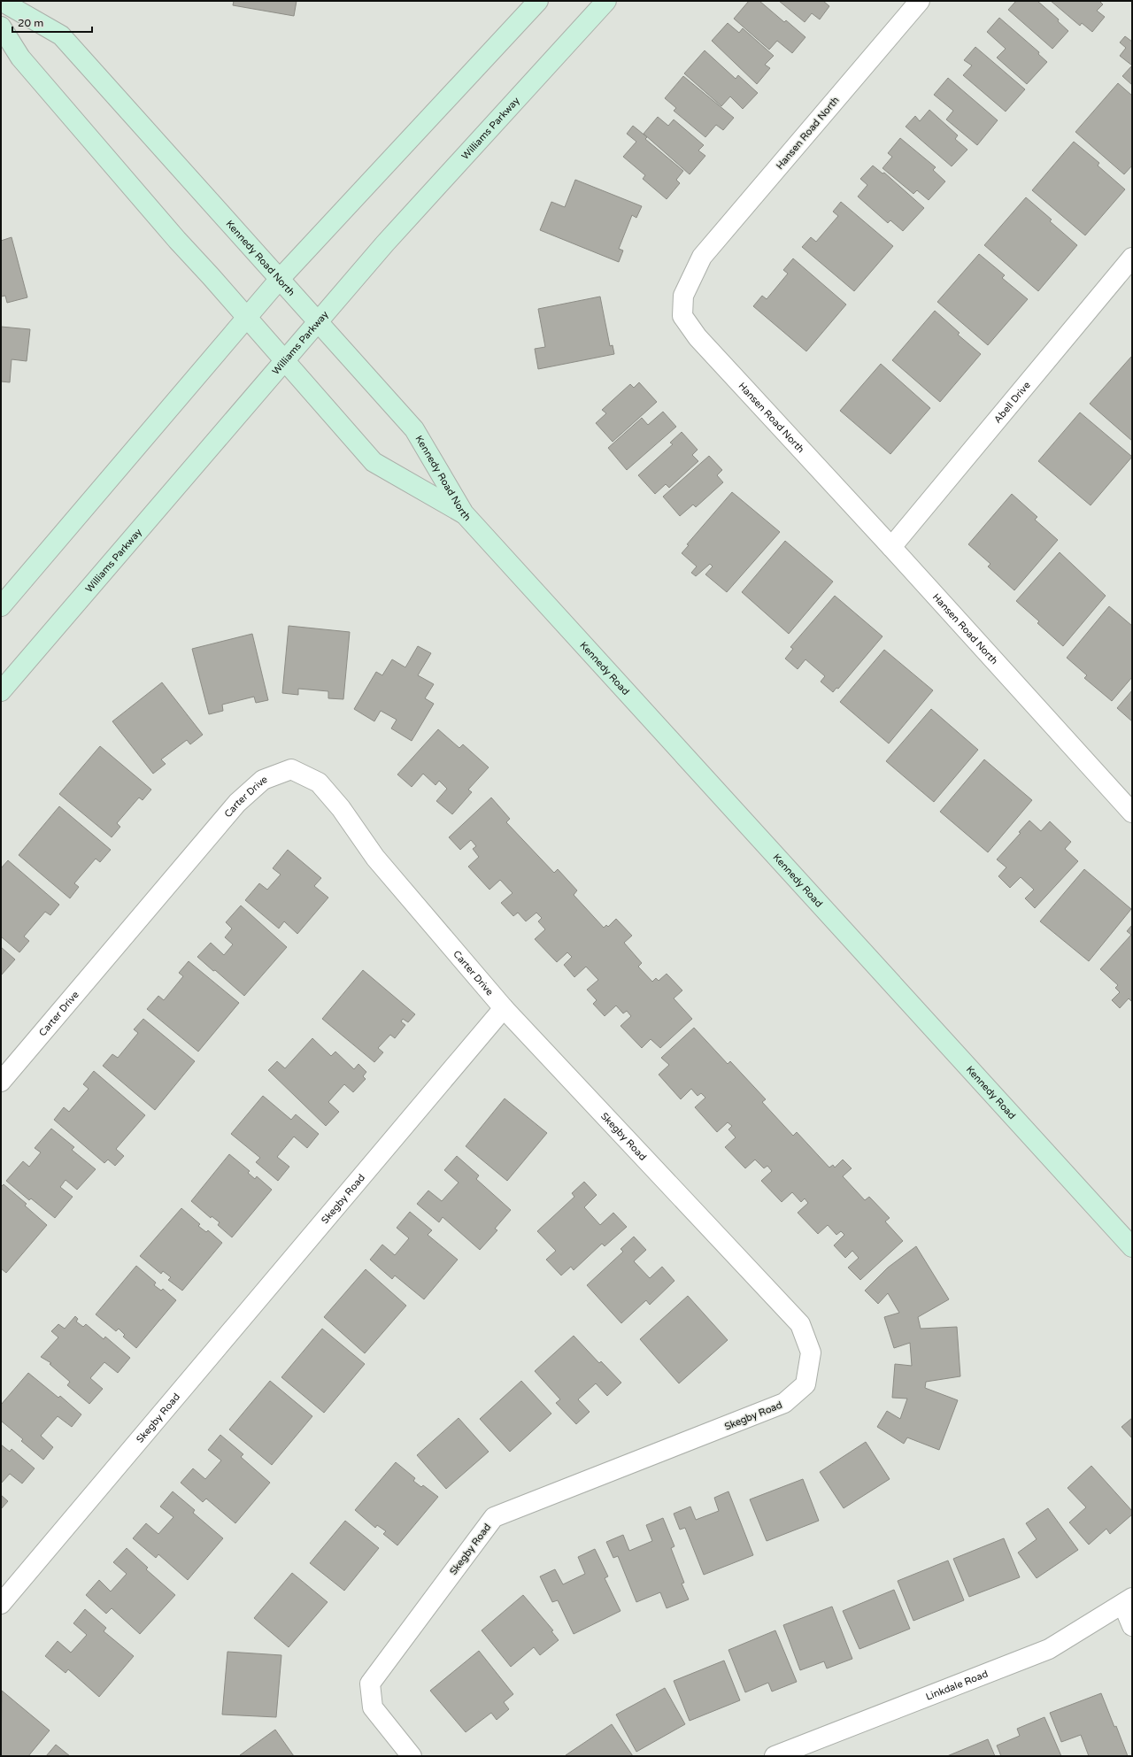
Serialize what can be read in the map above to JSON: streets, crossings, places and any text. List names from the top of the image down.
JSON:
{
  "streets": {
    "main road": ["Williams Parkway", "Kennedy Road North", "Kennedy Road"],
    "street": [
      "Hansen Road North",
      "Abell Drive",
      "Carter Drive",
      "Skegby Road",
      "Linkdale Road"
    ]
  },
  "crossings": [
    ["Williams Parkway", "Kennedy Road North"],
    ["Hansen Road North", "Abell Drive"],
    ["Kennedy Road North", "Kennedy Road"],
    ["Carter Drive", "Skegby Road"]
  ],
  "scale_bar": "20 m"
}
